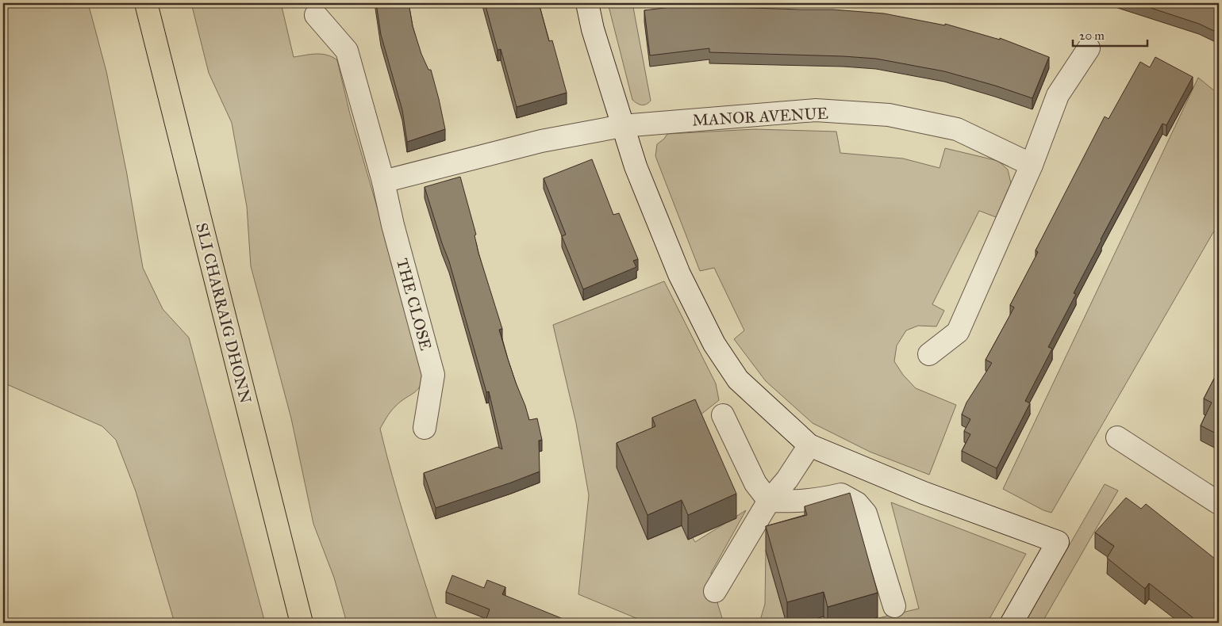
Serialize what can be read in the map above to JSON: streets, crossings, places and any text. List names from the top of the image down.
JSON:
{
  "streets": {
    "highway": ["SLI CHARRAIG DHONN"],
    "street": ["MANOR AVENUE", "THE CLOSE"]
  },
  "scale_bar": "20 m"
}
